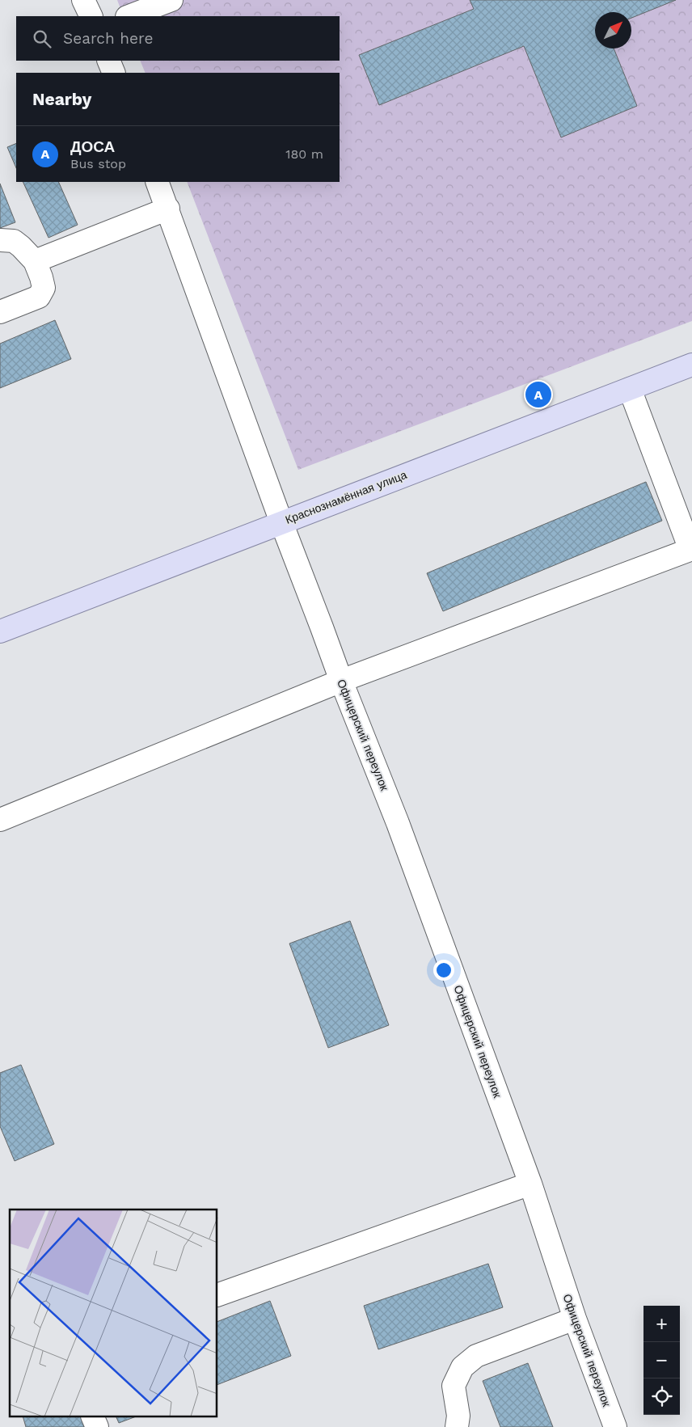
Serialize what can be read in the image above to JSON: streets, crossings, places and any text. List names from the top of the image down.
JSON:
{
  "streets": {
    "main road": ["Краснознамённая улица"],
    "street": ["Офицерский переулок"]
  },
  "crossings": [
    ["Краснознамённая улица", "Офицерский переулок"]
  ],
  "north": "top right",
  "page": {
    "search": "Search here",
    "heading": "Nearby",
    "list": [
      {
        "mark": "A",
        "name": "ДОСА",
        "note": "Bus stop",
        "value": "180 m"
      }
    ],
    "pins": "A",
    "map_buttons": ["+", "−"]
  }
}
